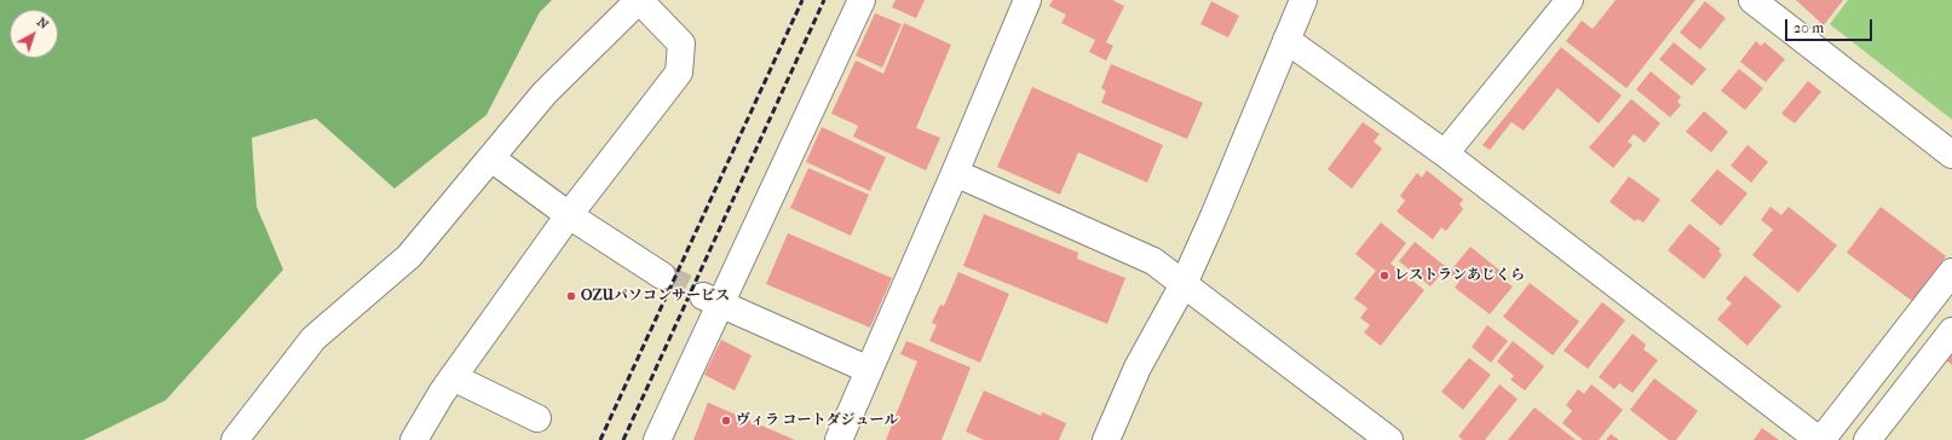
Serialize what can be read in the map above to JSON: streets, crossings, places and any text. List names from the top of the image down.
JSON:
{
  "places": ["レストランあじくら", "OZUパソコンサービス", "ヴィラ コートダジュール"],
  "scale_bar": "20 m",
  "north": "top right"
}
